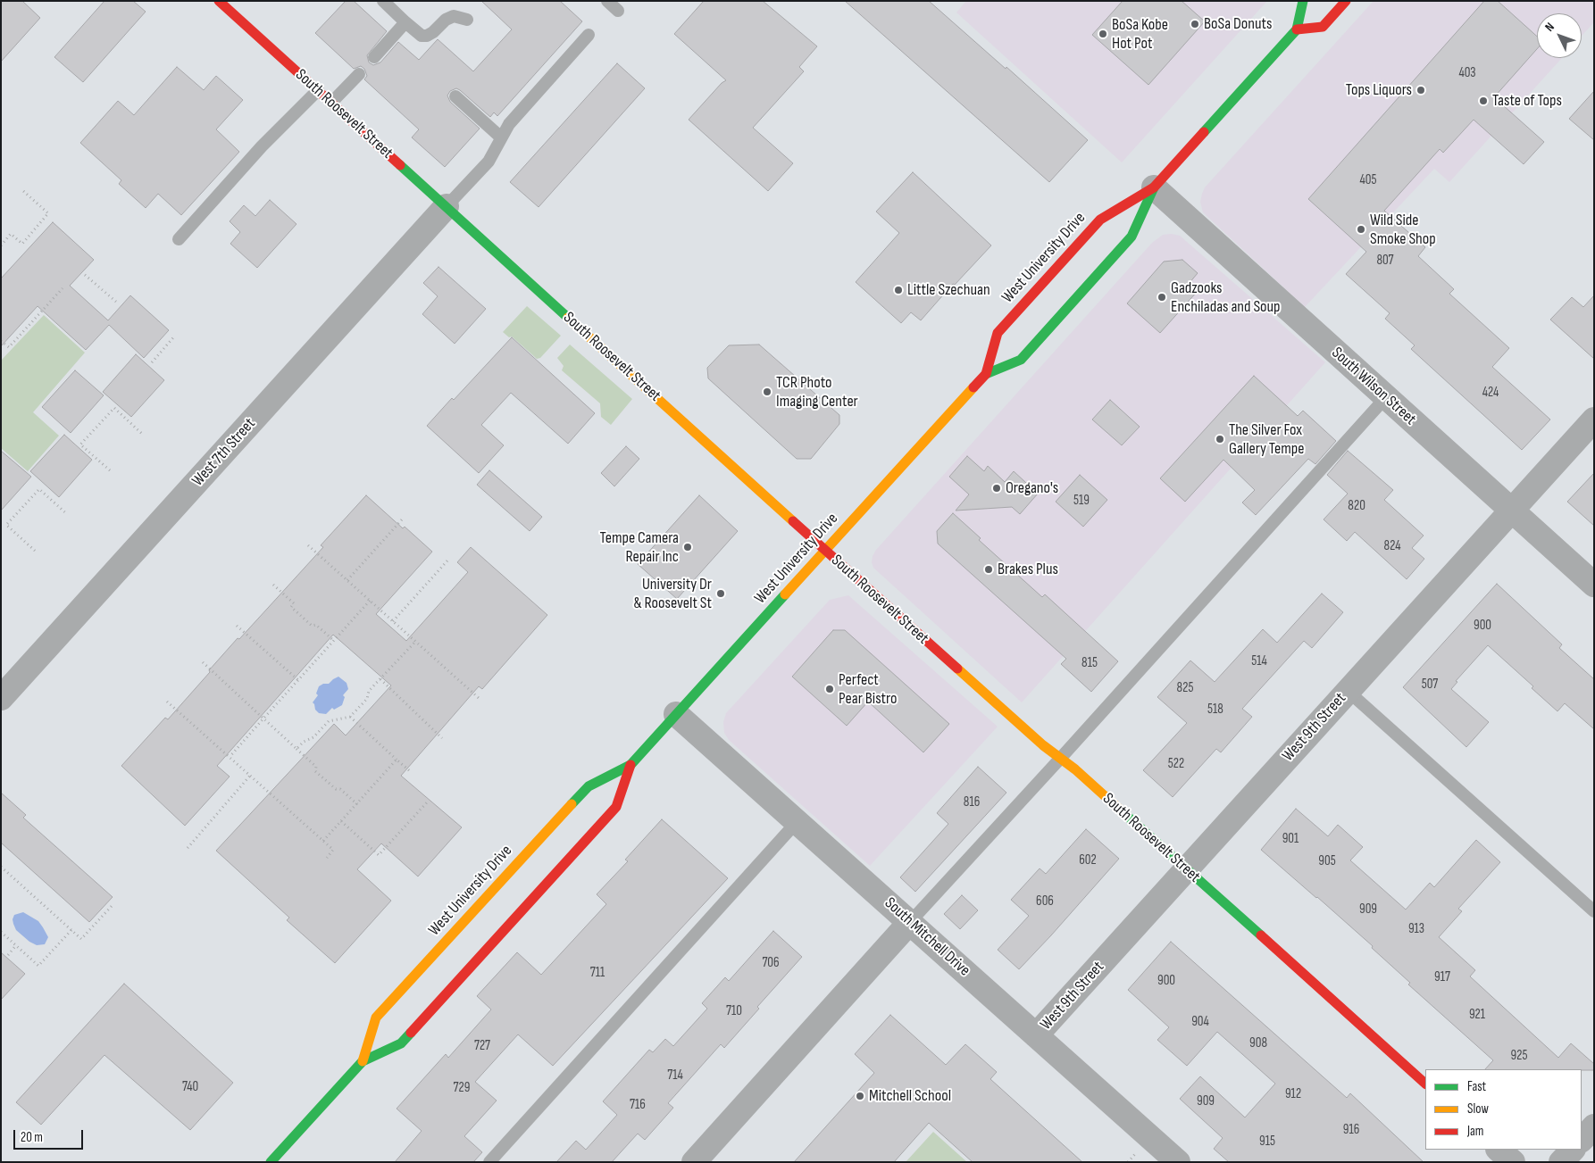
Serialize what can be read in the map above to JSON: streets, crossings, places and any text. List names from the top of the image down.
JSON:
{
  "streets": {
    "main road": ["South Roosevelt Street", "West University Drive"],
    "street": [
      "South Wilson Street",
      "West 7th Street",
      "West 9th Street",
      "South Mitchell Drive"
    ]
  },
  "crossings": [
    ["South Roosevelt Street", "West University Drive"],
    ["South Roosevelt Street", "West 7th Street"],
    ["South Roosevelt Street", "West 9th Street"],
    ["West University Drive", "South Wilson Street"],
    ["West University Drive", "South Mitchell Drive"],
    ["South Wilson Street", "West 9th Street"],
    ["West 9th Street", "South Mitchell Drive"]
  ],
  "places": [
    "BoSa Donuts",
    "BoSa Kobe Hot Pot",
    "Tops Liquors",
    "Taste of Tops",
    "Wild Side Smoke Shop",
    "Little Szechuan",
    "Gadzooks Enchiladas and Soup",
    "TCR Photo Imaging Center",
    "The Silver Fox Gallery Tempe",
    "Oregano's",
    "Tempe Camera Repair Inc",
    "Brakes Plus",
    "University Dr & Roosevelt St",
    "Perfect Pear Bistro",
    "Mitchell School"
  ],
  "house_numbers": [
    "403",
    "405",
    "807",
    "424",
    "519",
    "820",
    "824",
    "900",
    "514",
    "815",
    "507",
    "825",
    "518",
    "522",
    "816",
    "901",
    "602",
    "905",
    "606",
    "909",
    "913",
    "706",
    "711",
    "917",
    "900",
    "710",
    "921",
    "904",
    "908",
    "727",
    "925",
    "714",
    "740",
    "729",
    "912",
    "909",
    "716",
    "916",
    "915"
  ],
  "legend": ["Fast", "Slow", "Jam"],
  "scale_bar": "20 m",
  "north": "top left"
}
